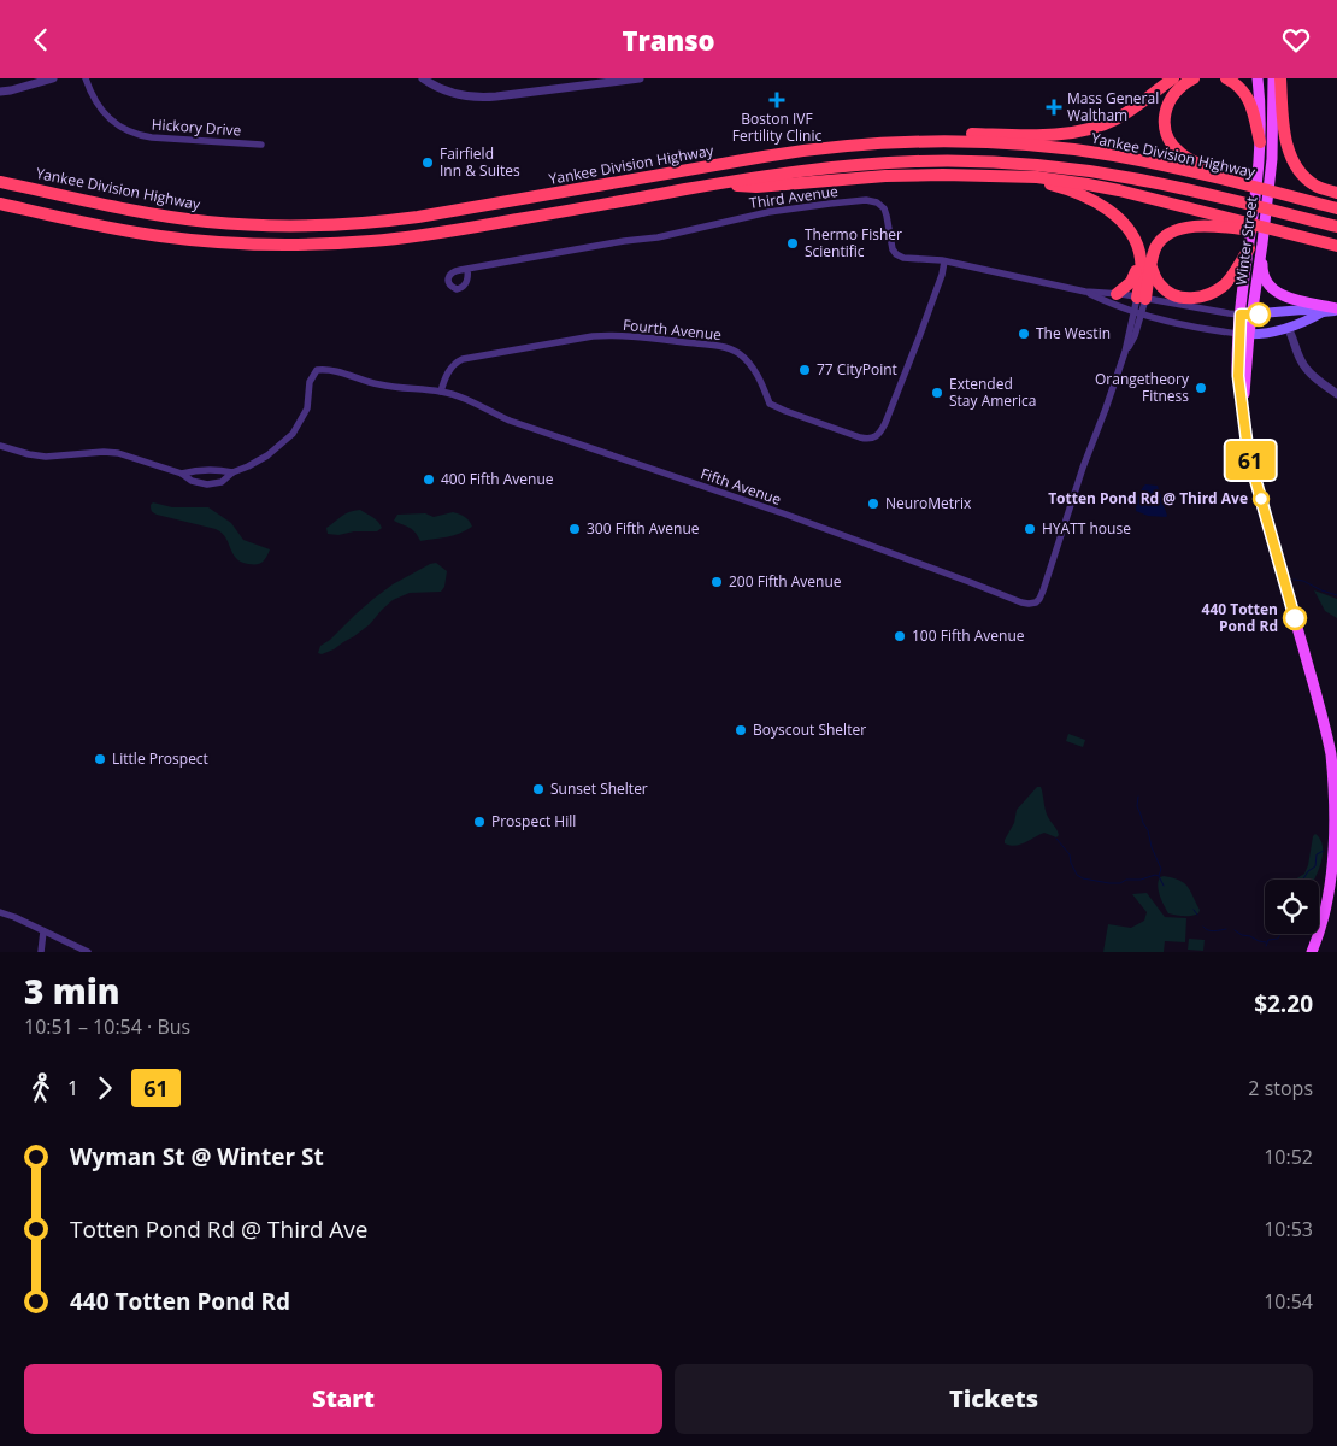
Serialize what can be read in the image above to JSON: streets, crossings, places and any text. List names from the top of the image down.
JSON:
{
  "streets": {
    "highway": ["Yankee Division Highway"],
    "main road": ["Winter Street"],
    "street": [
      "Hickory Drive",
      "Third Avenue",
      "Fourth Avenue",
      "Fifth Avenue"
    ]
  },
  "crossings": [
    ["Third Avenue", "Winter Street"],
    ["Third Avenue", "Fourth Avenue"],
    ["Third Avenue", "Fifth Avenue"],
    ["Fourth Avenue", "Fifth Avenue"]
  ],
  "places": {
    "health": ["Boston IVF Fertility Clinic", "Mass General Waltham"],
    "other": [
      "Fairfield Inn & Suites",
      "Thermo Fisher Scientific",
      "The Westin",
      "77 CityPoint",
      "Orangetheory Fitness",
      "Extended Stay America",
      "400 Fifth Avenue",
      "Totten Pond Rd @ Third Ave",
      "NeuroMetrix",
      "300 Fifth Avenue",
      "HYATT house",
      "200 Fifth Avenue",
      "440 Totten Pond Rd",
      "100 Fifth Avenue",
      "Boyscout Shelter",
      "Little Prospect",
      "Sunset Shelter",
      "Prospect Hill"
    ]
  },
  "lines": ["bus line 61"],
  "page": {
    "header": "Transo",
    "on_map": "61",
    "heading": ["3 min", "10:51 – 10:54 · Bus", "$2.20"],
    "legs": ["1", "61", "2 stops"],
    "list": [
      {
        "name": "Wyman St @ Winter St",
        "value": "10:52"
      },
      {
        "name": "Totten Pond Rd @ Third Ave",
        "value": "10:53"
      },
      {
        "name": "440 Totten Pond Rd",
        "value": "10:54"
      }
    ],
    "buttons": ["Start", "Tickets"]
  }
}
